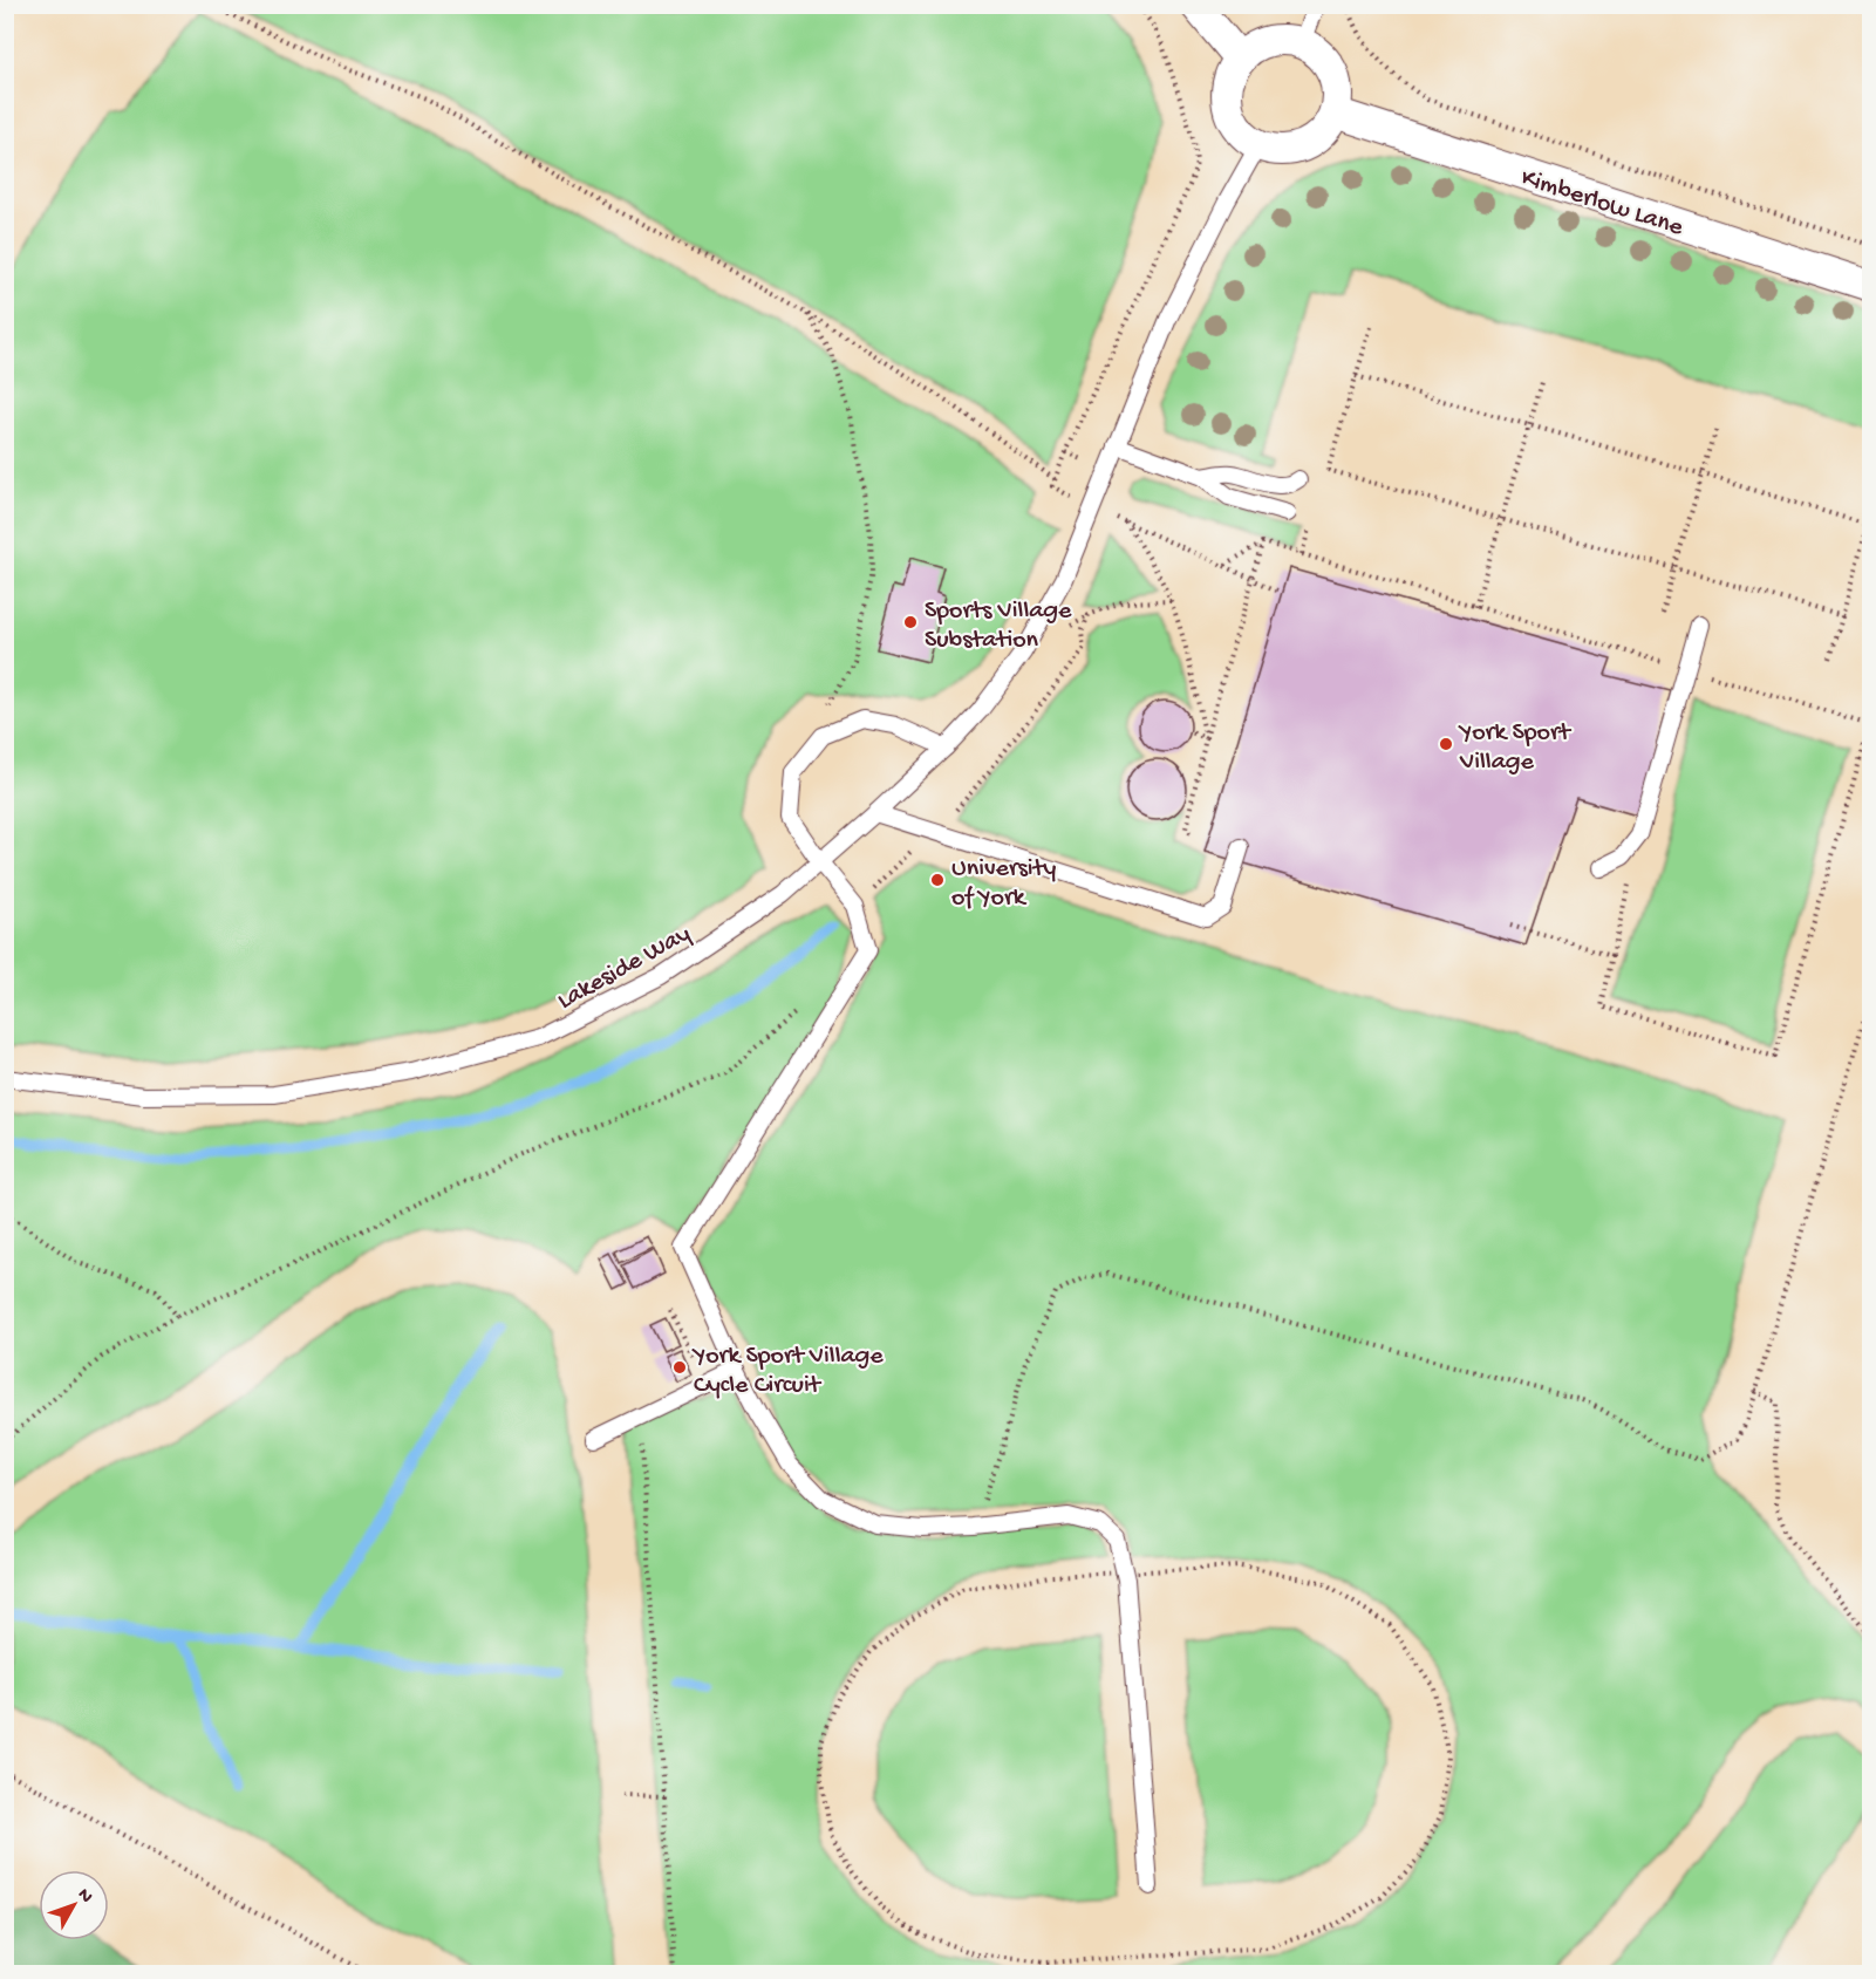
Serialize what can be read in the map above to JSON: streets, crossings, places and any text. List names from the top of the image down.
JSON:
{
  "streets": {
    "street": ["Kimberlow Lane"],
    "lane": ["Lakeside Way"]
  },
  "crossings": [
    ["Kimberlow Lane", "Lakeside Way"]
  ],
  "places": [
    "Sports Village Substation",
    "York Sport Village",
    "University of York",
    "York Sport Village Cycle Circuit"
  ],
  "north": "top right"
}
